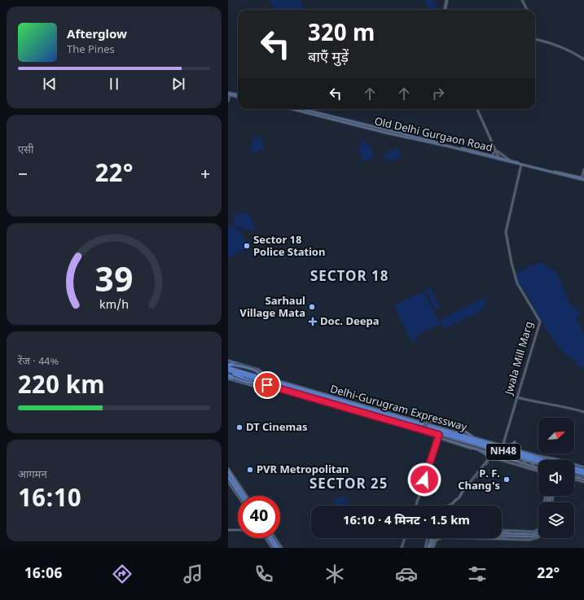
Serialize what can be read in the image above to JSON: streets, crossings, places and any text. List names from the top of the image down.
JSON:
{
  "streets": {
    "highway": ["Delhi-Gurugram Expressway", "NH48"],
    "main road": ["Old Delhi Gurgaon Road"],
    "street": ["Jwala Mill Marg"]
  },
  "crossings": [
    ["Old Delhi Gurgaon Road", "Jwala Mill Marg"]
  ],
  "districts": ["SECTOR 18", "SECTOR 25"],
  "places": {
    "other": [
      "Sector 18 Police Station",
      "Sarhaul Village Mata",
      "DT Cinemas",
      "PVR Metropolitan",
      "P. F. Chang's"
    ],
    "health": ["Doc. Deepa"]
  },
  "north": "top right",
  "page": {
    "turn": ["320 m", "बाएँ मुड़ें"],
    "song": ["Afterglow", "The Pines"],
    "tile": [
      "एसी",
      ["रेंज · 44%", "220 km"],
      ["आगमन", "16:10"]
    ],
    "heat": ["−", "22°", "+"],
    "limit": "40",
    "trip": "16:10 · 4 मिनट · 1.5 km",
    "tabs": ["16:06", "22°"],
    "gauge": ["39", "km/h"]
  }
}
